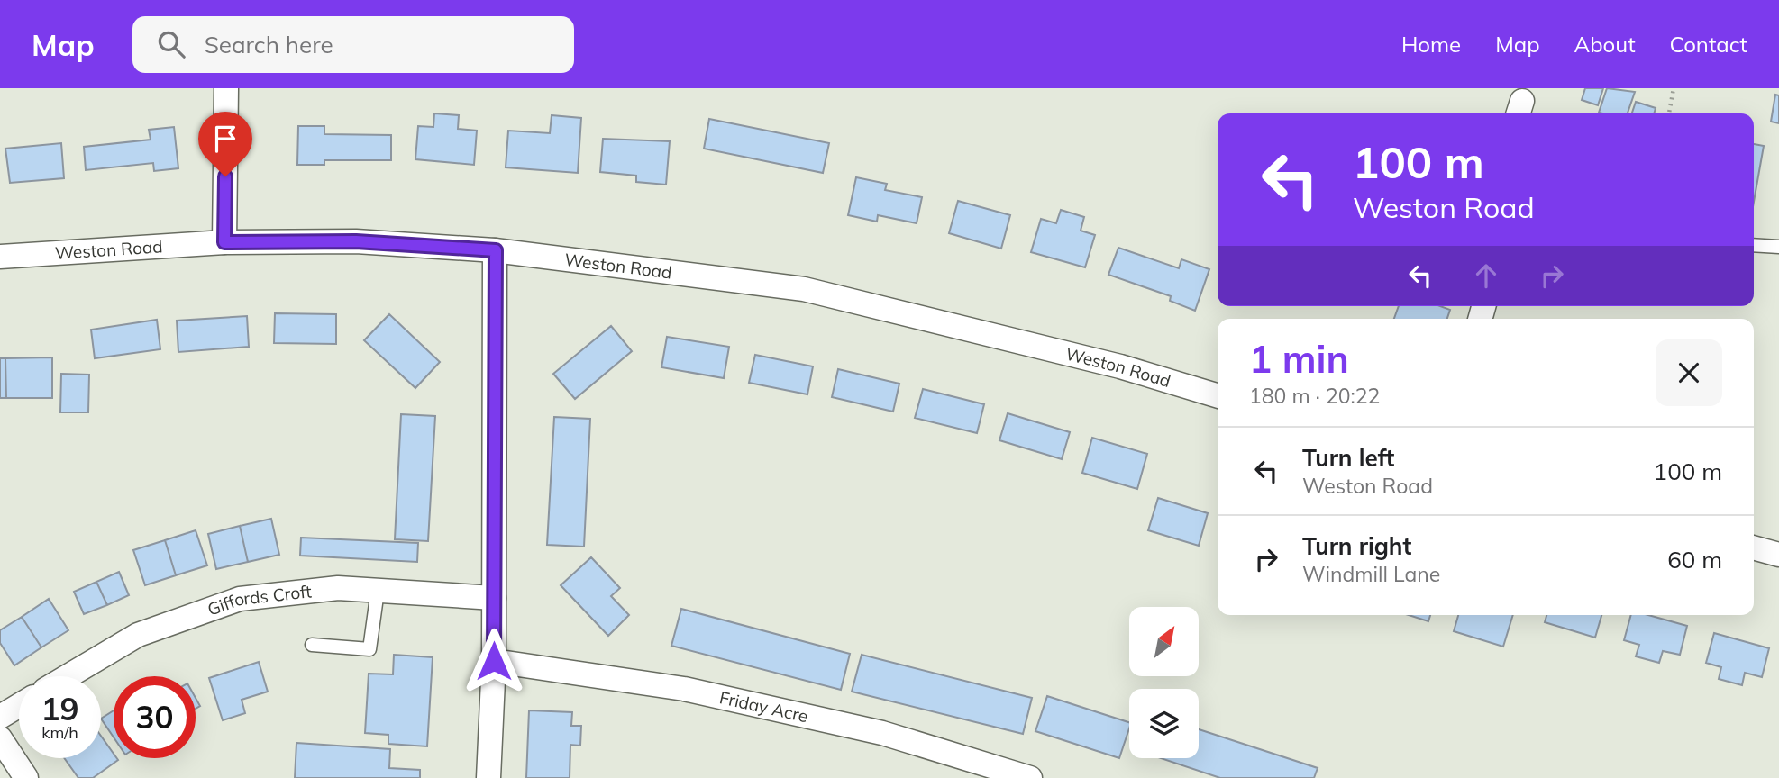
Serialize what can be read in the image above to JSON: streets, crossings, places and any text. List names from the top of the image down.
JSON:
{
  "streets": {
    "street": ["Weston Road", "Giffords Croft", "Friday Acre"]
  },
  "north": "top right",
  "page": {
    "header": "Map",
    "search": "Search here",
    "nav": [
      "Home",
      "Map",
      "About",
      "Contact"
    ],
    "turn": ["100 m", "Weston Road"],
    "heading": ["1 min", "180 m · 20:22"],
    "list": [
      {
        "name": "Turn left",
        "note": "Weston Road",
        "value": "100 m"
      },
      {
        "name": "Turn right",
        "note": "Windmill Lane",
        "value": "60 m"
      }
    ],
    "speed": "19 km/h",
    "limit": "30"
  }
}
